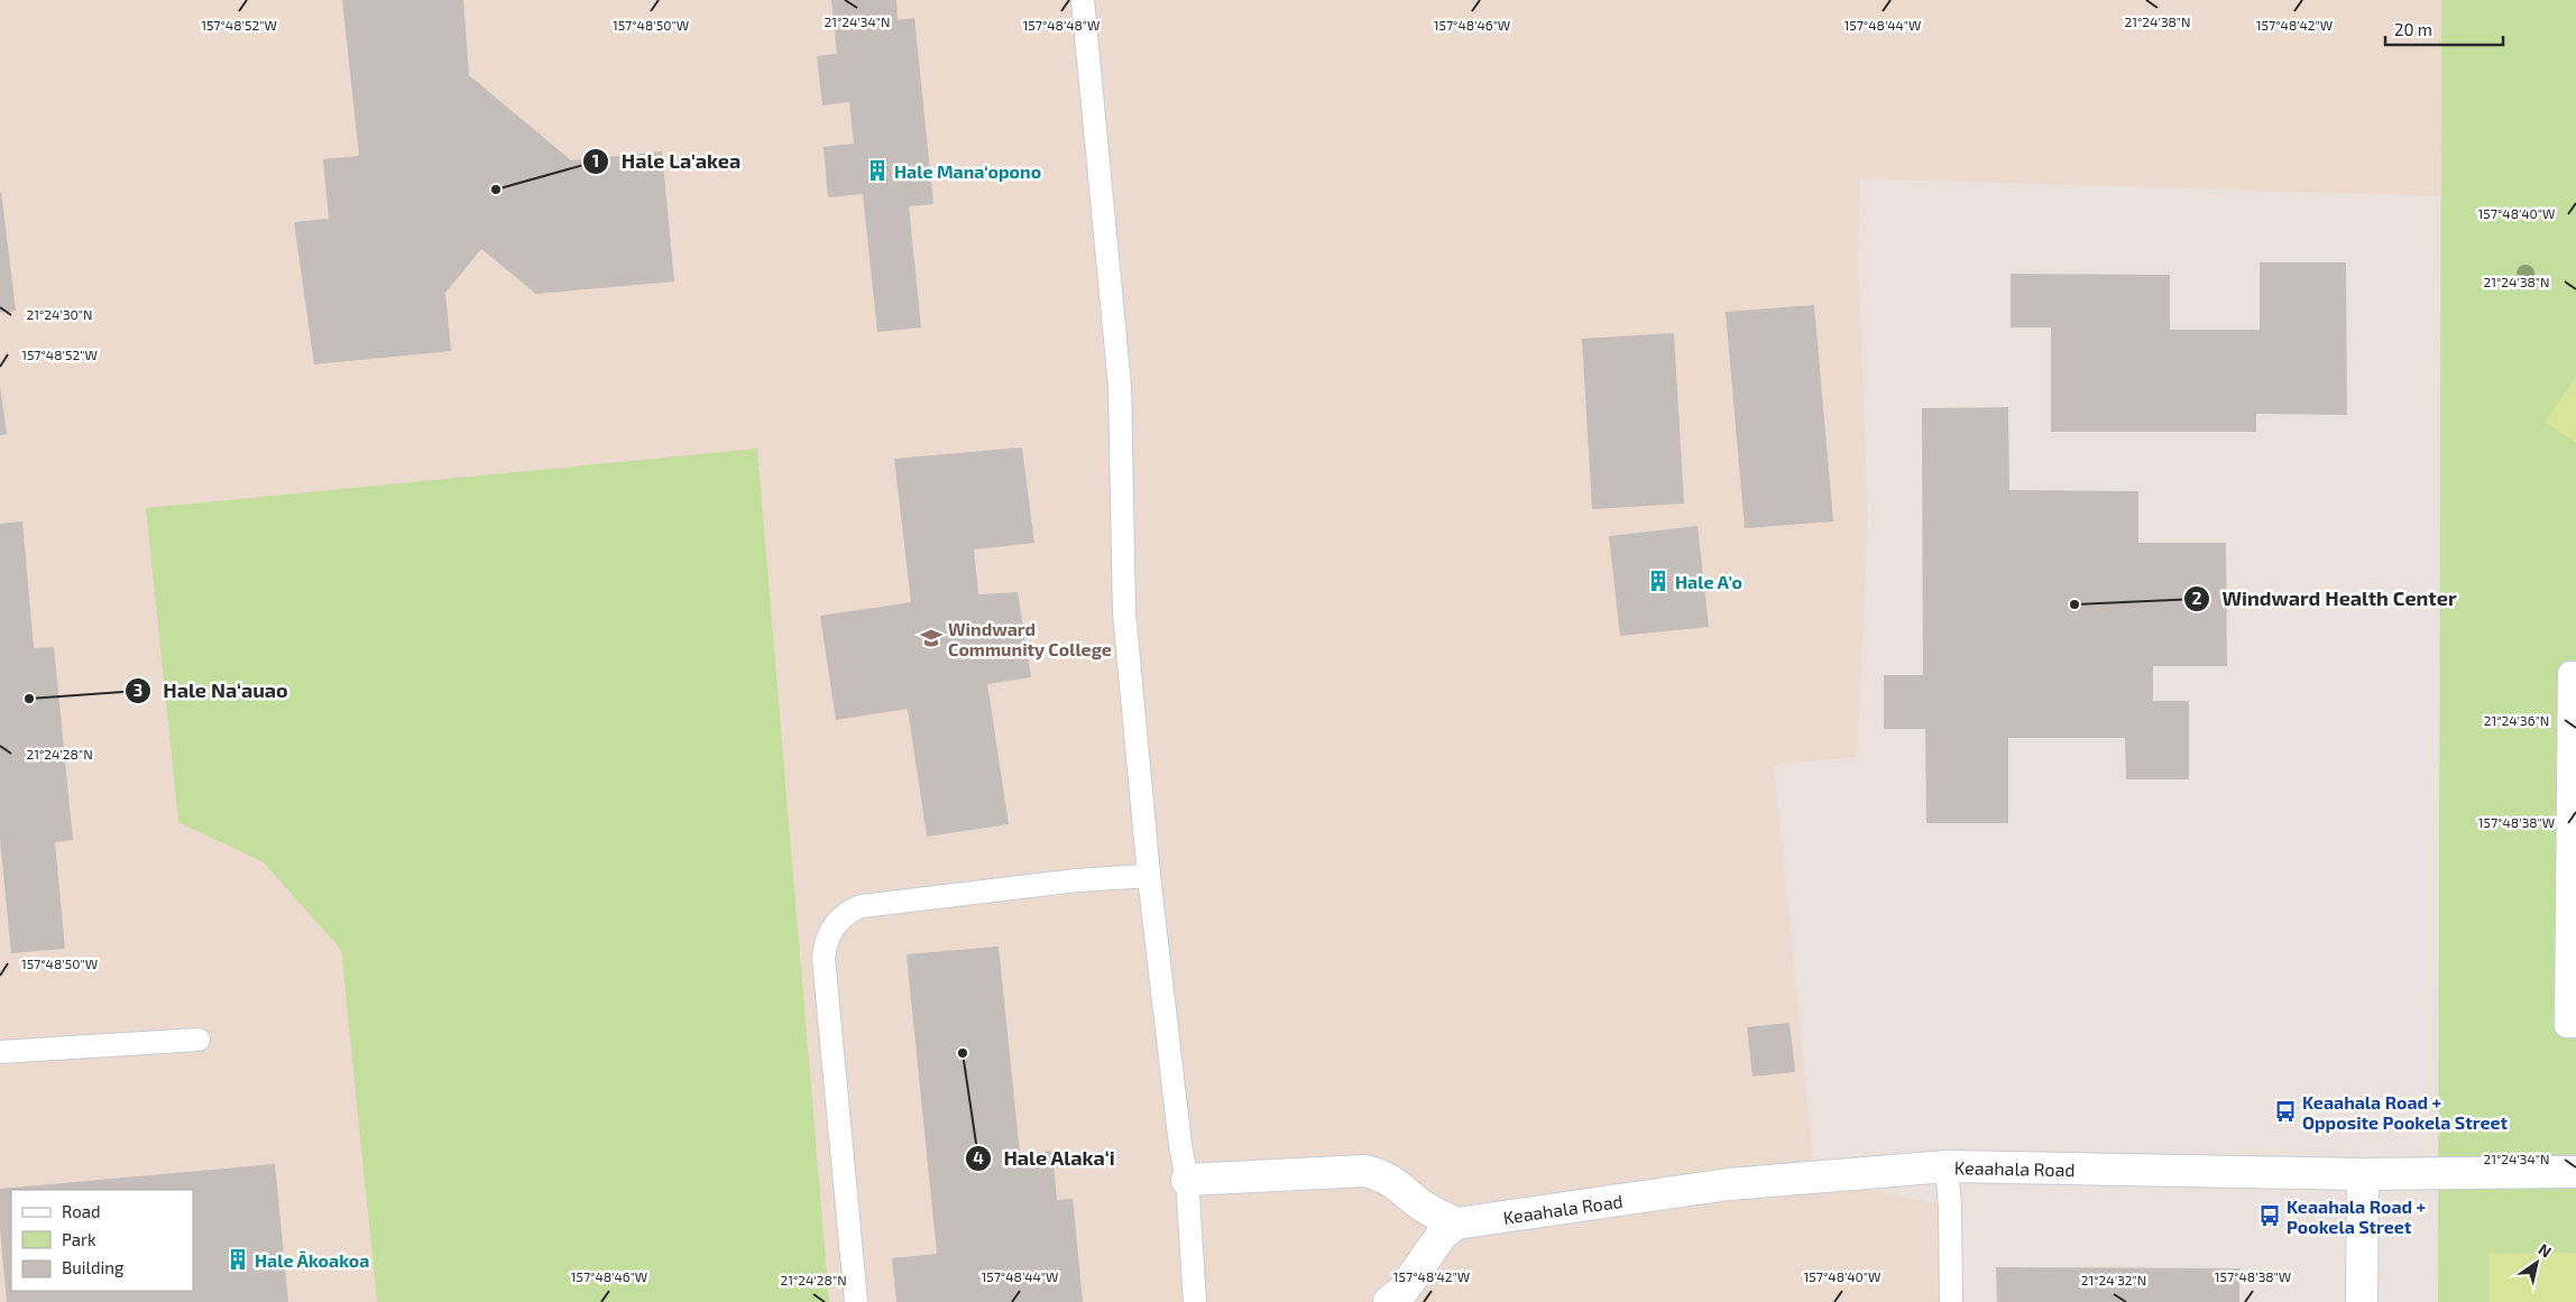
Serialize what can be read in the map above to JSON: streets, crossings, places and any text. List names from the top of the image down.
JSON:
{
  "streets": {
    "street": ["Keaahala Road"]
  },
  "places": {
    "building": ["Hale Mana‘opono", "Hale A'o", "Hale Ākoakoa"],
    "other": [
      "Hale La'akea",
      "Windward Health Center",
      "Hale Na‘auao",
      "Hale Alaka‘i"
    ],
    "school or university": ["Windward Community College"],
    "bus stop": ["Keaahala Road + Opposite Pookela Street", "Keaahala Road + Pookela Street"]
  },
  "legend": ["Road", "Park", "Building"],
  "scale_bar": "20 m",
  "north": "top right",
  "coordinates": [
    "21°24'34\"N",
    "21°24'38\"N",
    "157°48'52\"W",
    "157°48'50\"W",
    "157°48'48\"W",
    "157°48'46\"W",
    "157°48'44\"W",
    "157°48'42\"W",
    "157°48'40\"W",
    "21°24'30\"N",
    "21°24'36\"N",
    "21°24'28\"N",
    "157°48'38\"W",
    "21°24'32\"N"
  ]
}
